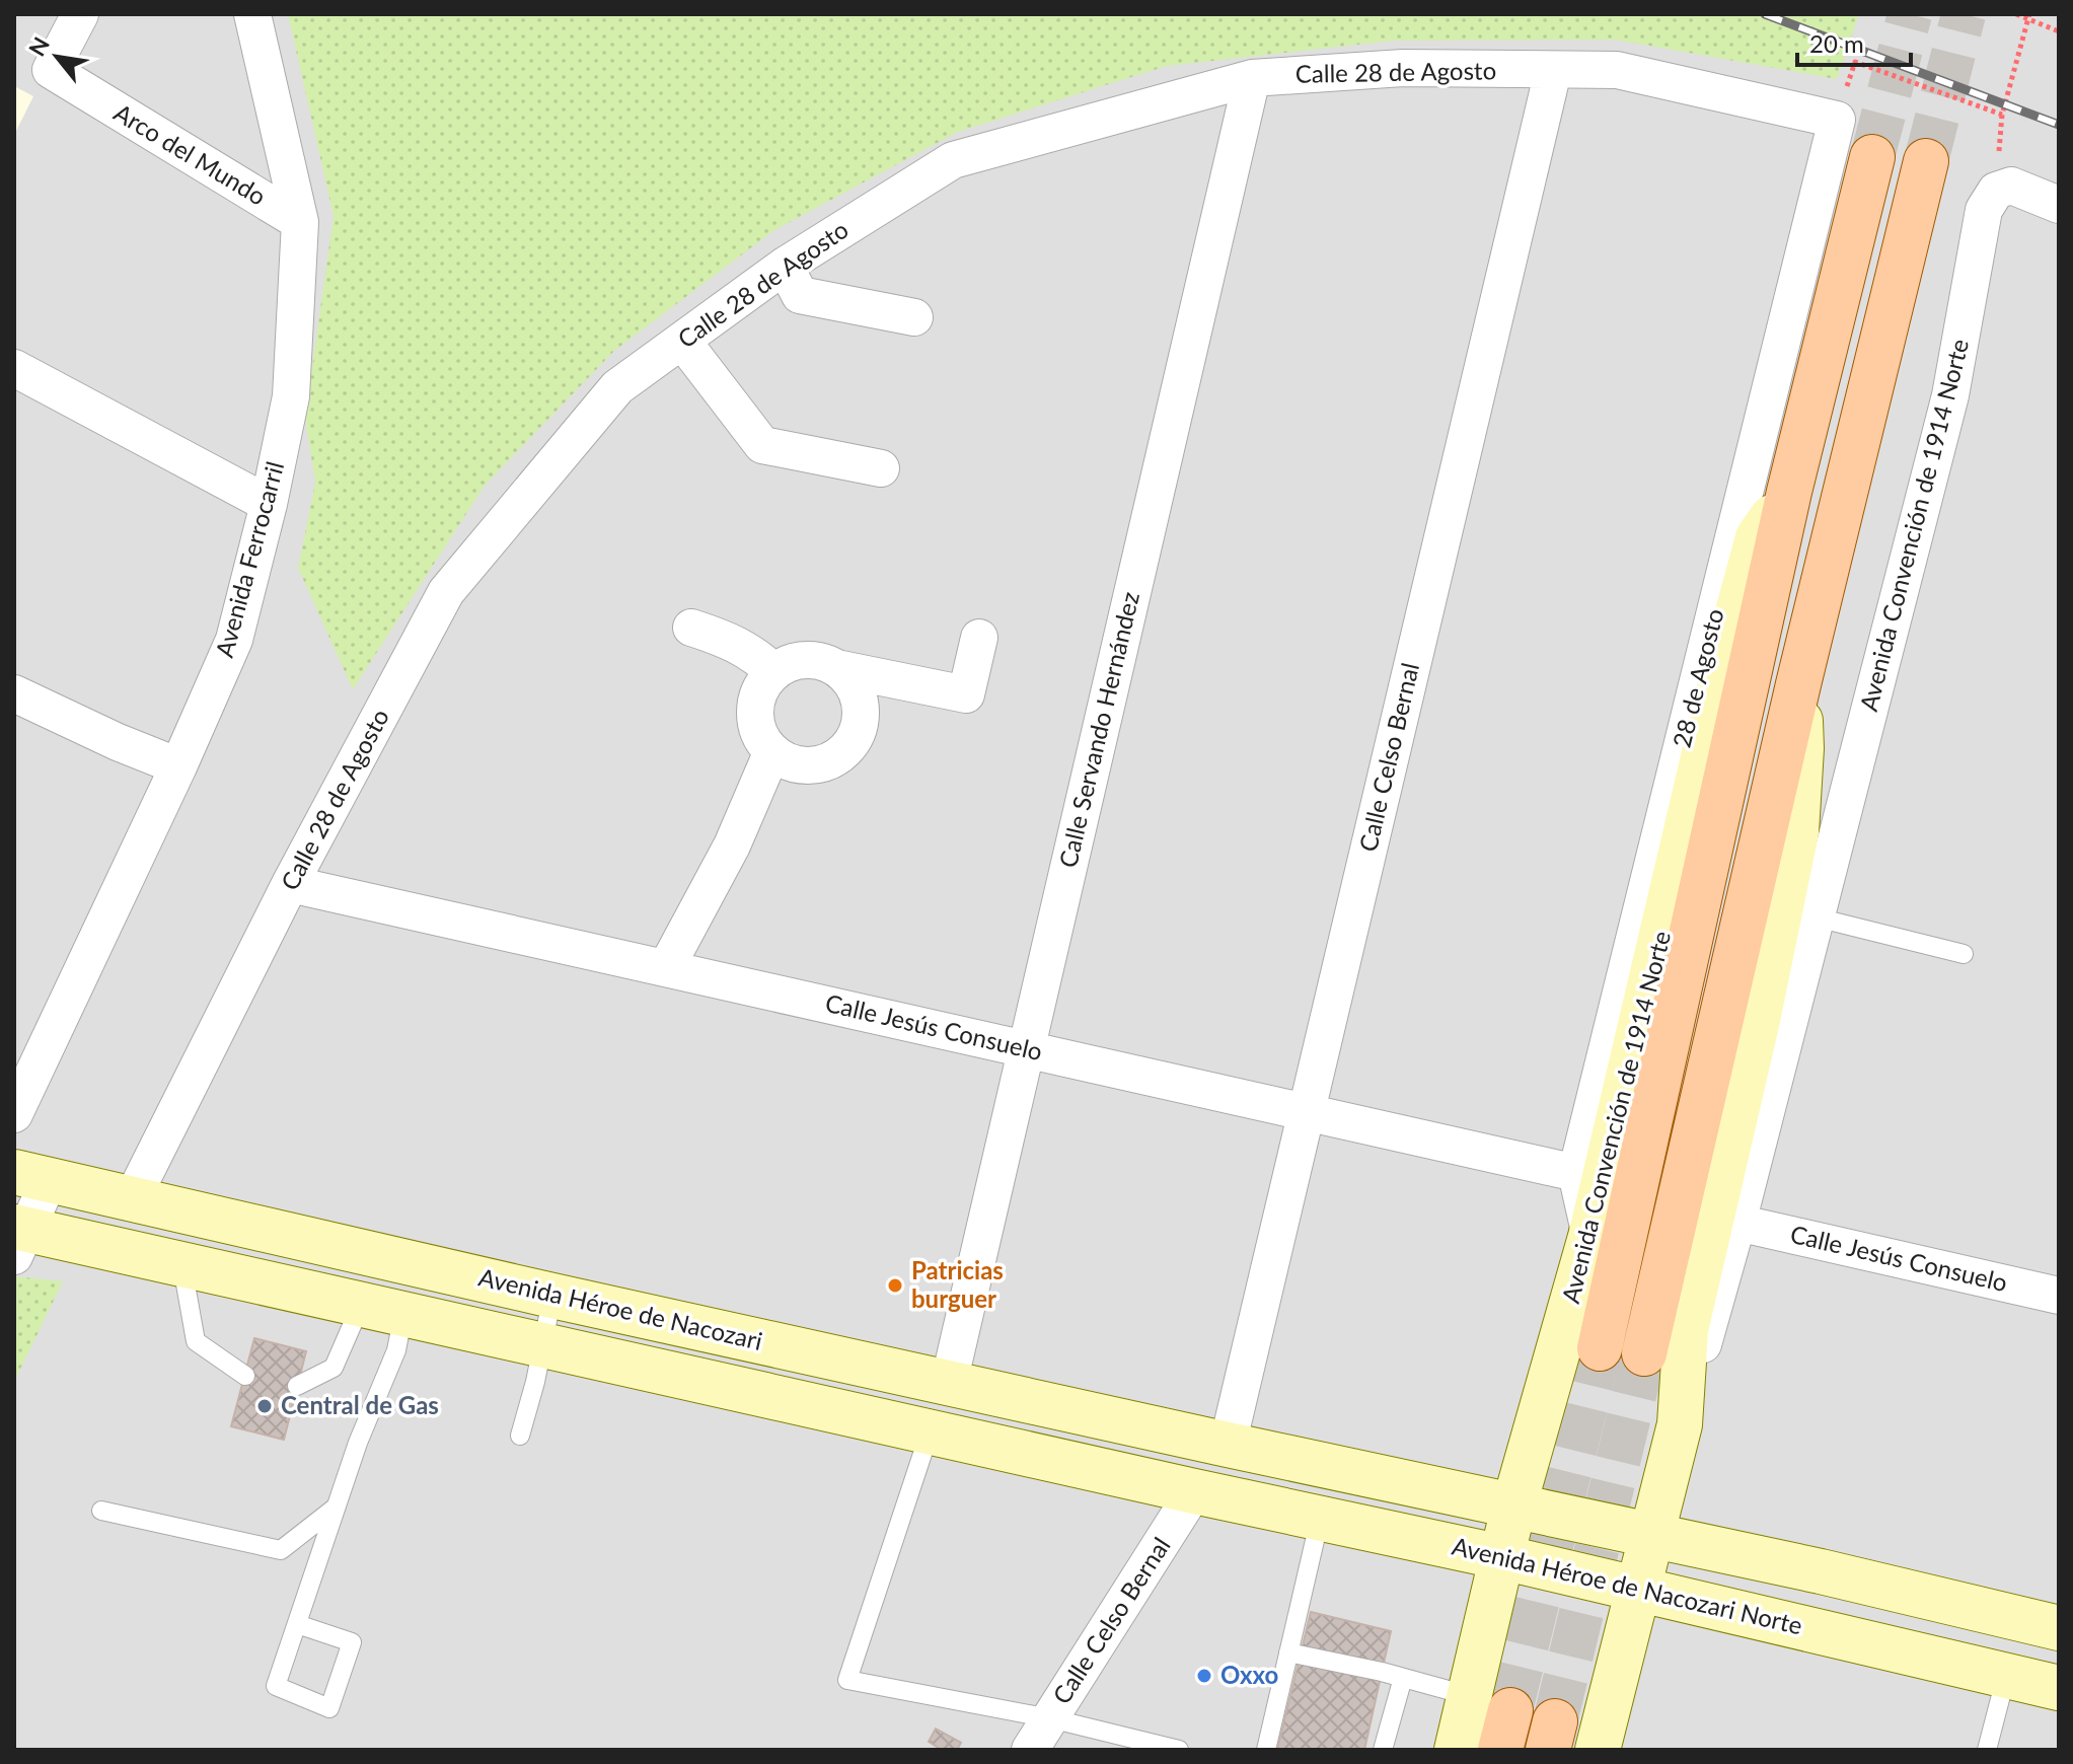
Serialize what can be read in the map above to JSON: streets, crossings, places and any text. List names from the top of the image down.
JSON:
{
  "streets": {
    "main road": ["Avenida Convención de 1914 Norte", "Avenida Héroe de Nacozari", "Avenida Héroe de Nacozari Norte"],
    "street": [
      "Calle 28 de Agosto",
      "Arco del Mundo",
      "Avenida Ferrocarril",
      "28 de Agosto",
      "Calle Servando Hernández",
      "Calle Celso Bernal",
      "Calle Jesús Consuelo"
    ]
  },
  "crossings": [
    ["Calle 28 de Agosto", "28 de Agosto"],
    ["Calle 28 de Agosto", "Calle Servando Hernández"],
    ["Calle 28 de Agosto", "Calle Celso Bernal"],
    ["Calle 28 de Agosto", "Calle Jesús Consuelo"],
    ["Calle 28 de Agosto", "Avenida Héroe de Nacozari"],
    ["Arco del Mundo", "Avenida Ferrocarril"],
    ["Avenida Convención de 1914 Norte", "28 de Agosto"],
    ["Avenida Convención de 1914 Norte", "Calle Jesús Consuelo"],
    ["Avenida Convención de 1914 Norte", "Avenida Héroe de Nacozari Norte"],
    ["28 de Agosto", "Calle Jesús Consuelo"],
    ["Calle Servando Hernández", "Calle Jesús Consuelo"],
    ["Calle Servando Hernández", "Avenida Héroe de Nacozari"],
    ["Calle Celso Bernal", "Calle Jesús Consuelo"],
    ["Calle Celso Bernal", "Avenida Héroe de Nacozari"],
    ["Calle Celso Bernal", "Avenida Héroe de Nacozari Norte"],
    ["Avenida Héroe de Nacozari", "Avenida Héroe de Nacozari Norte"]
  ],
  "places": ["Patricias burguer", "Central de Gas", "Oxxo"],
  "scale_bar": "20 m",
  "north": "top left"
}
